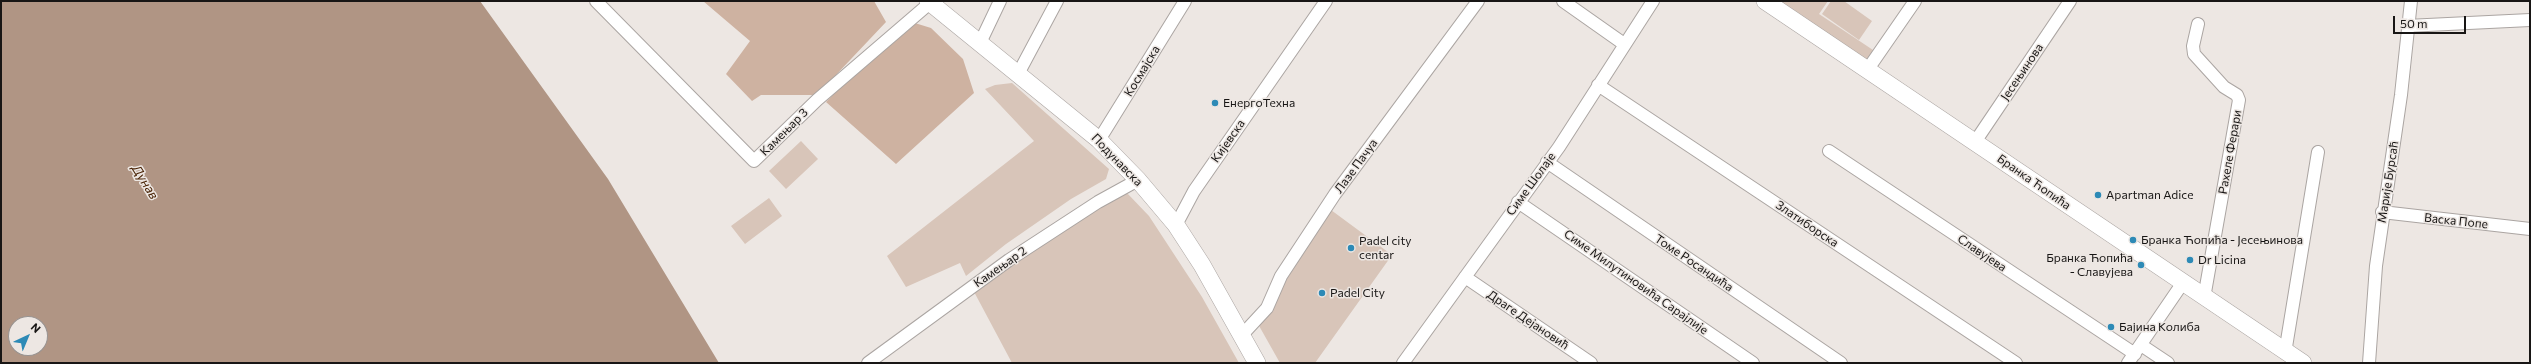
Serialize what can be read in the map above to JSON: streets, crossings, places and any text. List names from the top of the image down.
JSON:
{
  "streets": {
    "street": [
      "Космајска",
      "Јесењинова",
      "Камењар 3",
      "Кијевска",
      "Рахеле Ферари",
      "Подунавска",
      "Лазе Пачуа",
      "Бранка Ћопића",
      "Марије Бурсаћ",
      "Симе Шолаје",
      "Васка Попе",
      "Златиборска",
      "Славујева",
      "Томе Росандића",
      "Камењар 2",
      "Симе Милутиновића Сарајлије",
      "Драге Дејановић"
    ]
  },
  "crossings": [
    ["Космајска", "Подунавска"],
    ["Јесењинова", "Бранка Ћопића"],
    ["Камењар 3", "Подунавска"],
    ["Кијевска", "Подунавска"],
    ["Рахеле Ферари", "Бранка Ћопића"],
    ["Подунавска", "Лазе Пачуа"],
    ["Подунавска", "Камењар 2"],
    ["Марије Бурсаћ", "Васка Попе"],
    ["Симе Шолаје", "Златиборска"],
    ["Симе Шолаје", "Томе Росандића"],
    ["Симе Шолаје", "Симе Милутиновића Сарајлије"],
    ["Симе Шолаје", "Драге Дејановић"]
  ],
  "water": ["Дунав"],
  "places": [
    "ЕнергоТехна",
    "Apartman Adice",
    "Бранка Ћопића - Јесењинова",
    "Padel city centar",
    "Dr Licina",
    "Бранка Ћопића - Славујева",
    "Padel City",
    "Бајина Колиба"
  ],
  "scale_bar": "50 m",
  "north": "top right"
}
